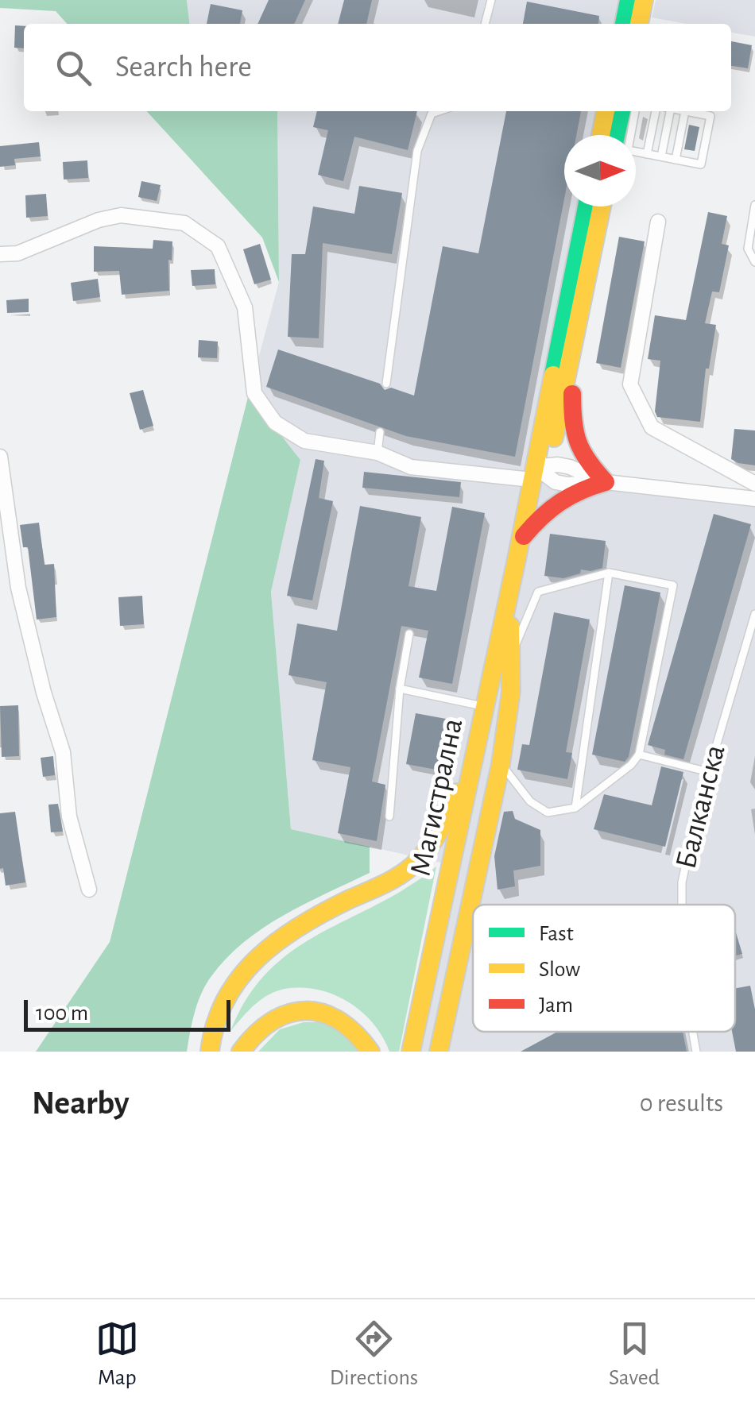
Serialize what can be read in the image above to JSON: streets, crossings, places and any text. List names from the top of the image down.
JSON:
{
  "streets": {
    "main road": ["Магистрална"],
    "lane": ["Балканска"]
  },
  "legend": ["Fast", "Slow", "Jam"],
  "scale_bar": "100 m",
  "north": "right",
  "page": {
    "search": "Search here",
    "scale": "100 m",
    "heading": ["Nearby", "0 results"],
    "nav": ["Map", "Directions", "Saved"]
  }
}
